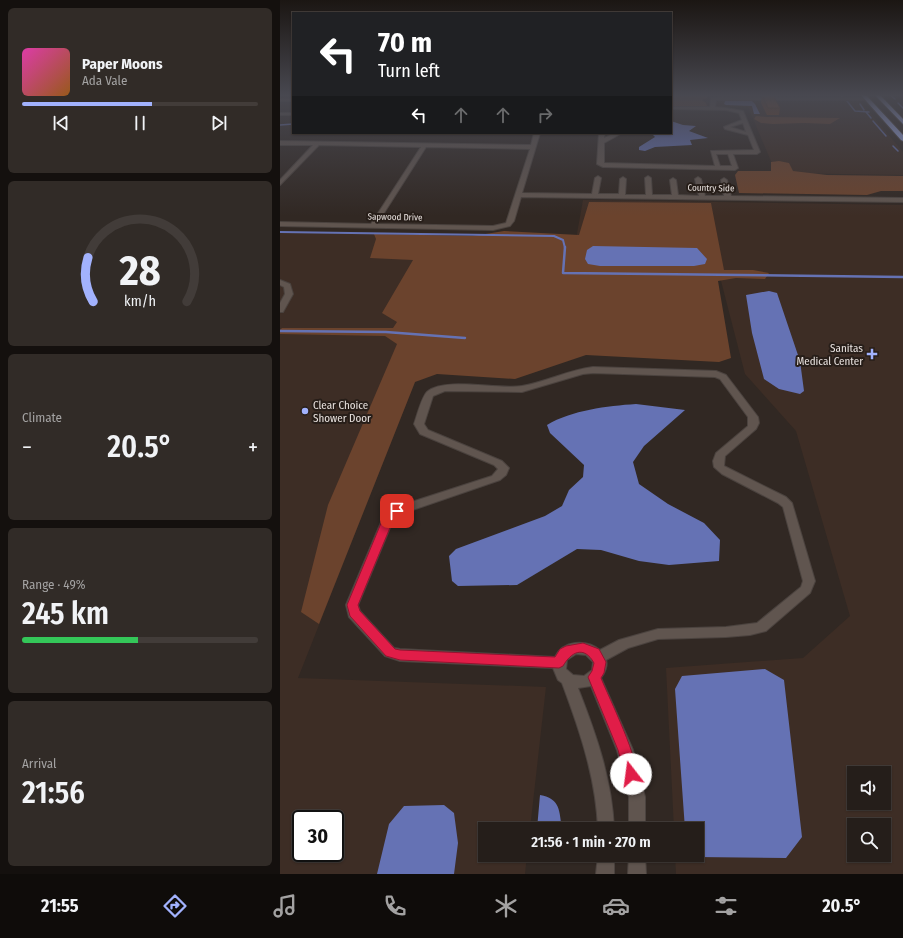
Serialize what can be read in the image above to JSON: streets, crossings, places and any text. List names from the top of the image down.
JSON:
{
  "streets": {
    "street": ["Country Side", "Sapwood Drive"]
  },
  "crossings": [
    ["Country Side", "Sapwood Drive"]
  ],
  "places": {
    "health": ["Sanitas Medical Center"],
    "other": ["Clear Choice Shower Door"]
  },
  "page": {
    "turn": ["70 m", "Turn left"],
    "song": ["Paper Moons", "Ada Vale"],
    "tile": [
      "Climate",
      ["Range · 49%", "245 km"],
      ["Arrival", "21:56"]
    ],
    "heat": ["−", "20.5°", "+"],
    "limit": "30",
    "trip": "21:56 · 1 min · 270 m",
    "tabs": ["21:55", "20.5°"],
    "gauge": ["28", "km/h"]
  }
}
